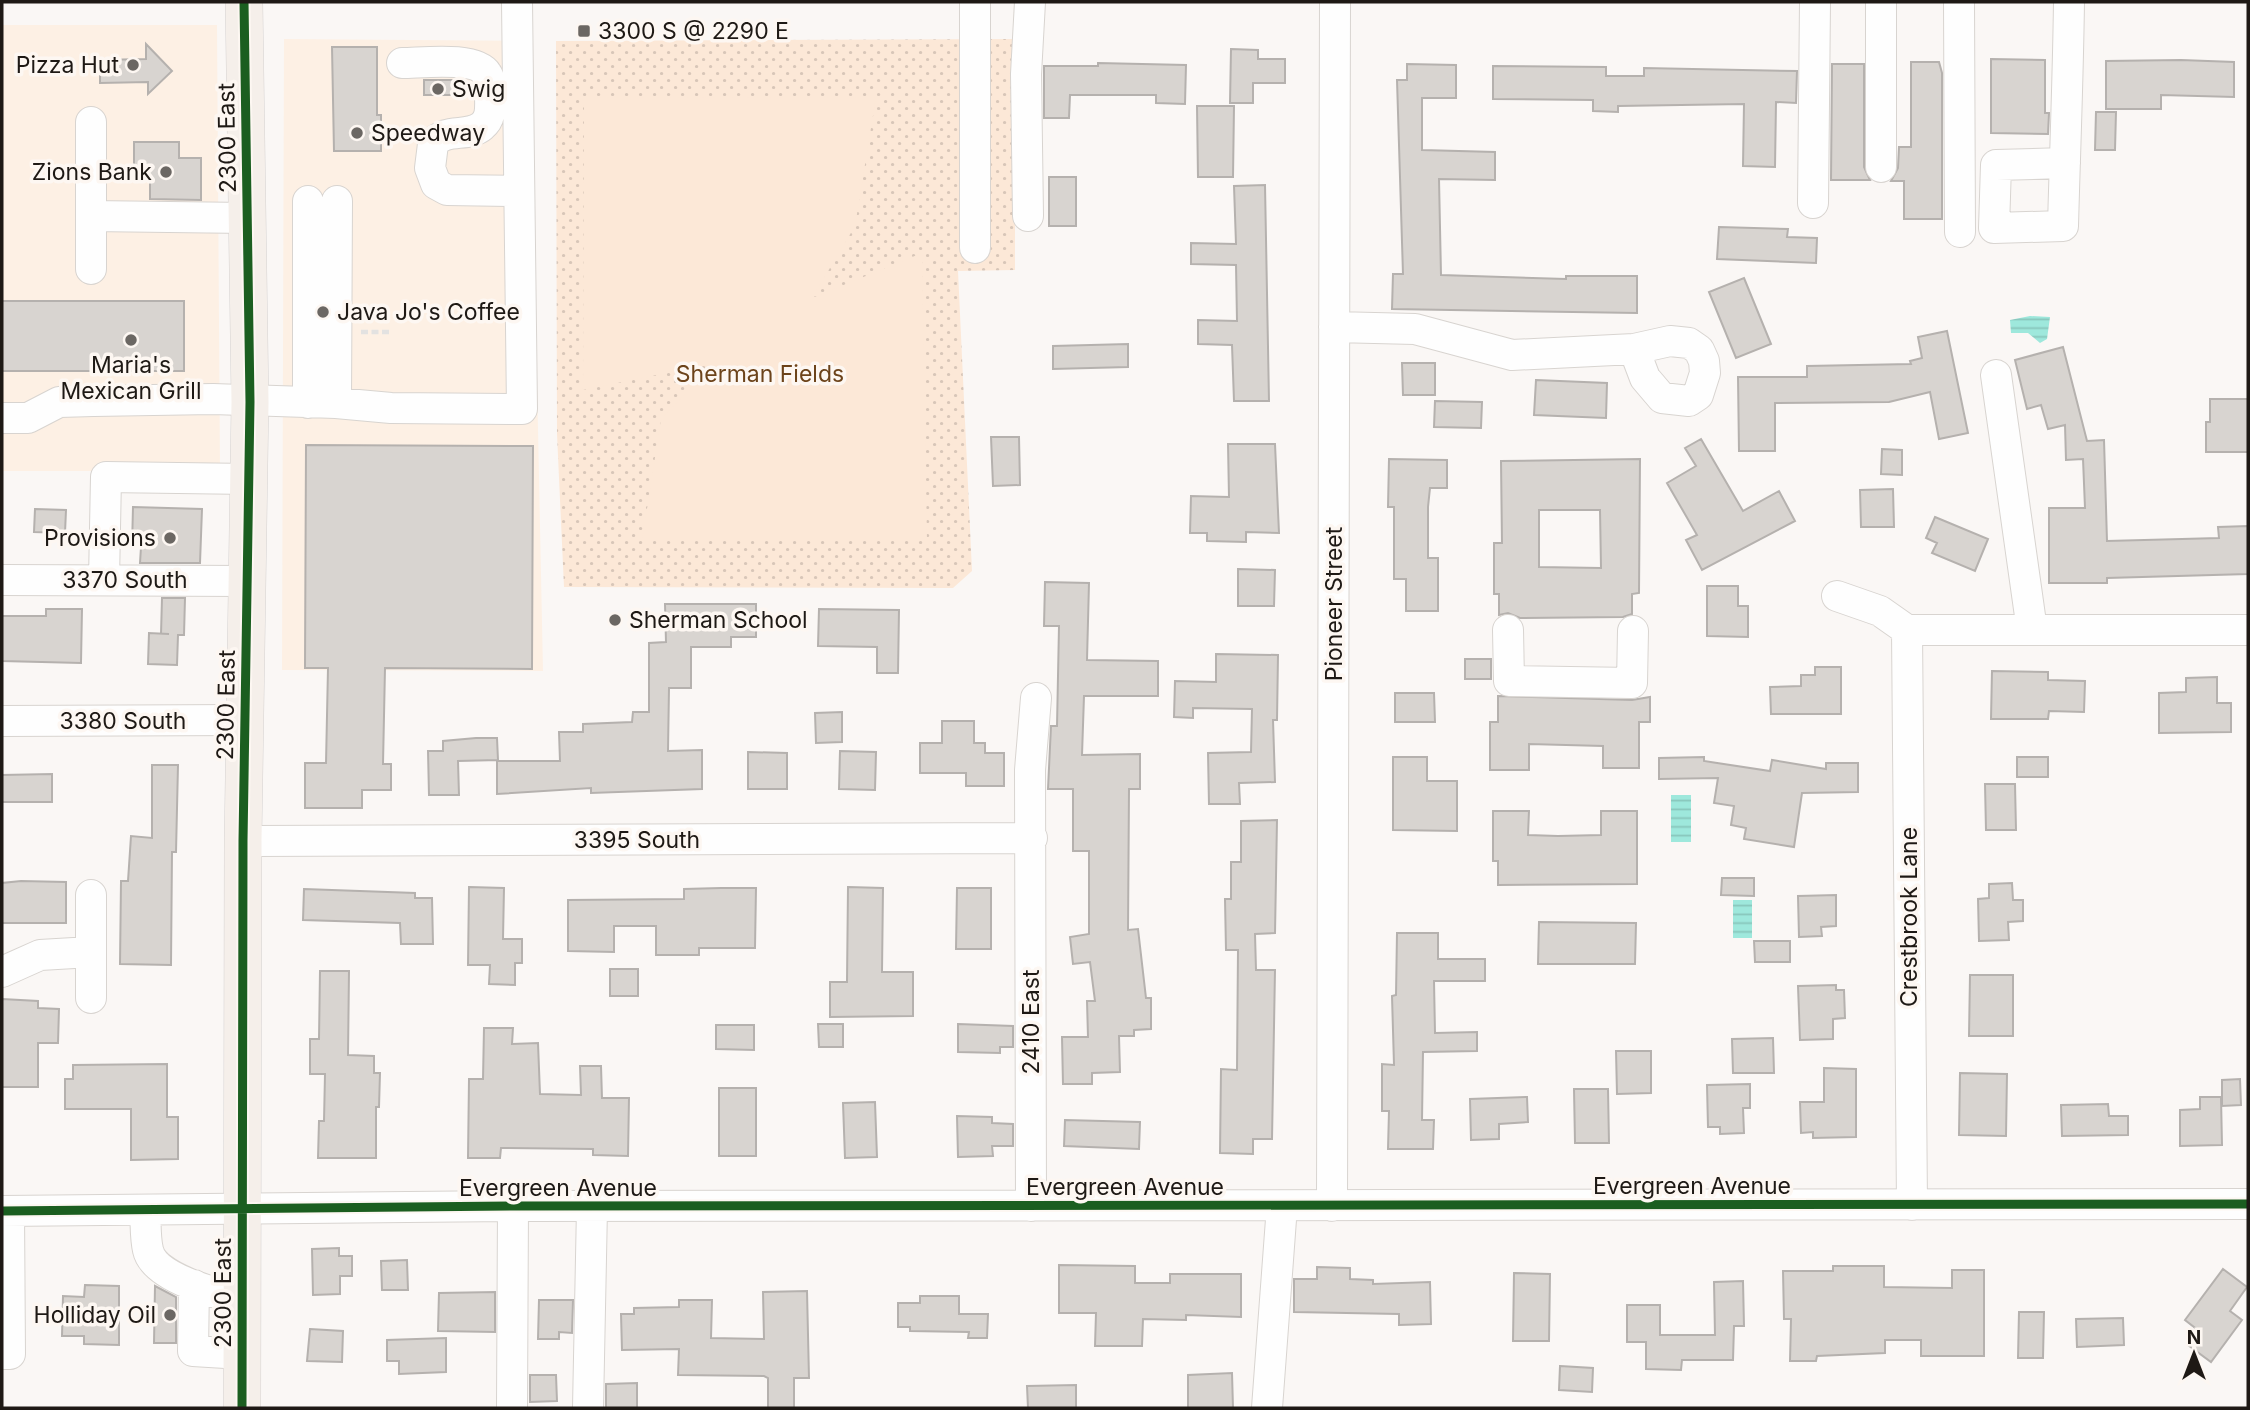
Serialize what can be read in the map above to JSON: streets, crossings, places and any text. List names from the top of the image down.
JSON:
{
  "streets": {
    "main road": ["2300 East"],
    "street": [
      "3370 South",
      "Pioneer Street",
      "3380 South",
      "3395 South",
      "Crestbrook Lane",
      "2410 East",
      "Evergreen Avenue"
    ]
  },
  "crossings": [
    ["2300 East", "3370 South"],
    ["2300 East", "3380 South"],
    ["2300 East", "3395 South"],
    ["2300 East", "Evergreen Avenue"],
    ["Pioneer Street", "Evergreen Avenue"],
    ["3395 South", "2410 East"],
    ["Crestbrook Lane", "Evergreen Avenue"],
    ["2410 East", "Evergreen Avenue"]
  ],
  "parks": ["Sherman Fields"],
  "places": {
    "transit": ["3300 S @ 2290 E"],
    "other": [
      "Pizza Hut",
      "Swig",
      "Speedway",
      "Zions Bank",
      "Java Jo's Coffee",
      "Maria's Mexican Grill",
      "Provisions",
      "Sherman School",
      "Holliday Oil"
    ]
  },
  "north": "top"
}
